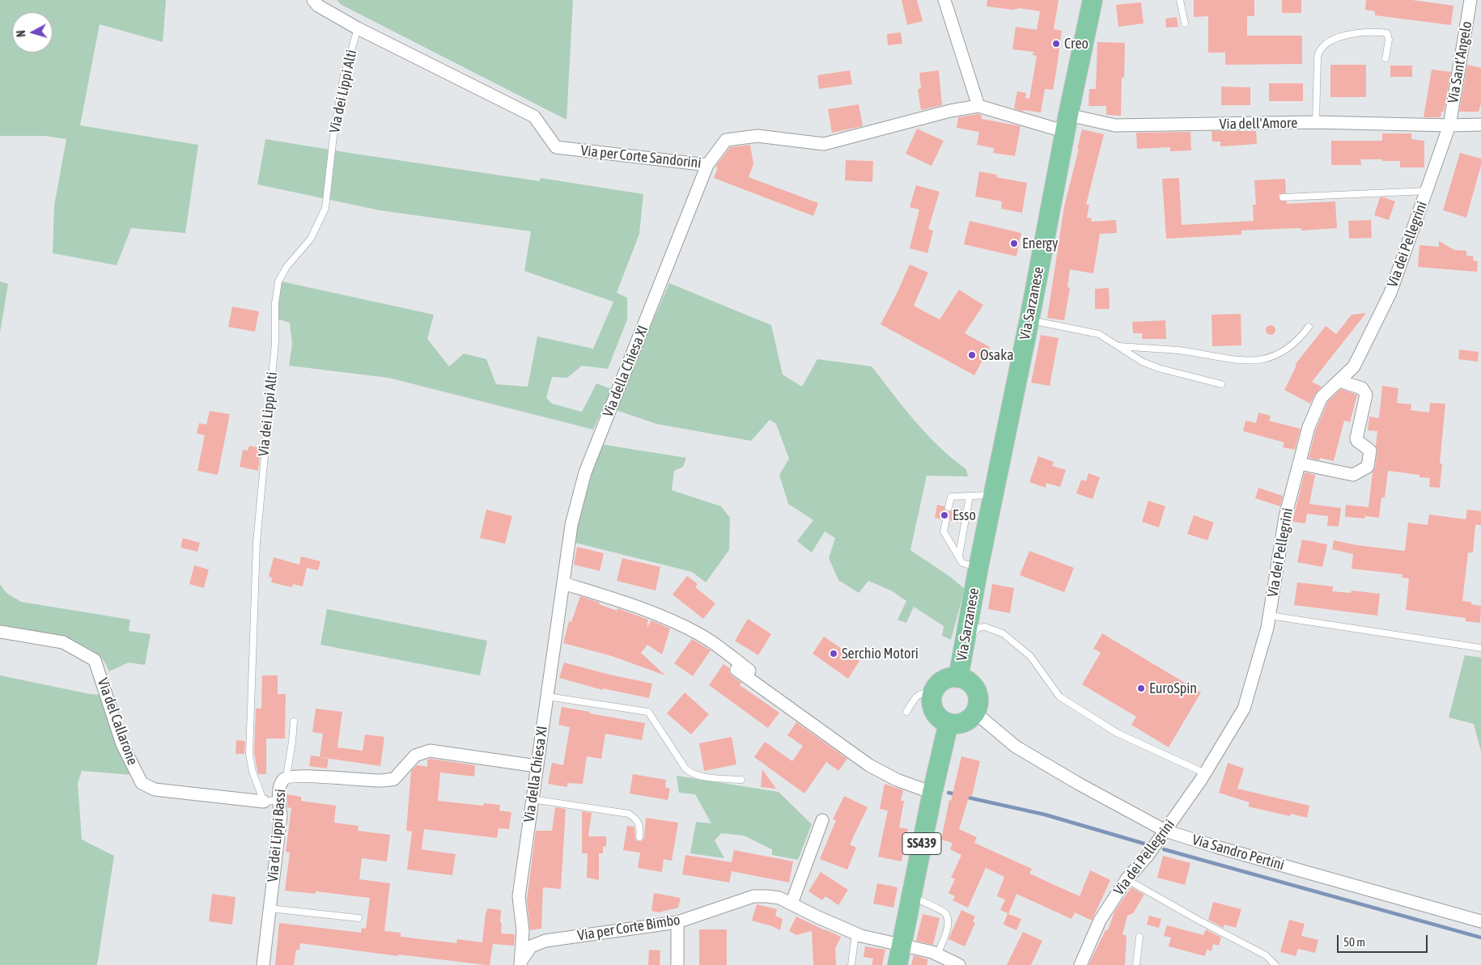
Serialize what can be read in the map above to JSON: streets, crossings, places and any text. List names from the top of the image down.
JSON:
{
  "streets": {
    "main road": ["Via Sarzanese", "SS439"],
    "street": [
      "Via Sant'Angelo",
      "Via dell'Amore",
      "Via per Corte Sandorini",
      "Via dei Pellegrini",
      "Via della Chiesa XI",
      "Via del Callarone",
      "Via dei Lippi Bassi",
      "Via Sandro Pertini",
      "Via per Corte Bimbo"
    ],
    "lane": ["Via dei Lippi Alti"]
  },
  "crossings": [
    ["Via Sant'Angelo", "Via dell'Amore"],
    ["Via Sant'Angelo", "Via dei Pellegrini"],
    ["Via dei Lippi Alti", "Via per Corte Sandorini"],
    ["Via dei Lippi Alti", "Via del Callarone"],
    ["Via dell'Amore", "Via per Corte Sandorini"],
    ["Via dell'Amore", "Via dei Pellegrini"],
    ["Via dell'Amore", "Via Sarzanese"],
    ["Via per Corte Sandorini", "Via Sarzanese"],
    ["Via per Corte Sandorini", "Via della Chiesa XI"],
    ["Via dei Pellegrini", "Via Sandro Pertini"],
    ["Via Sarzanese", "SS439"],
    ["Via Sarzanese", "Via Sandro Pertini"],
    ["Via della Chiesa XI", "Via dei Lippi Bassi"],
    ["Via della Chiesa XI", "Via per Corte Bimbo"],
    ["SS439", "Via Sandro Pertini"],
    ["SS439", "Via per Corte Bimbo"]
  ],
  "places": [
    "Creo",
    "Energy",
    "Osaka",
    "Esso",
    "Serchio Motori",
    "EuroSpin"
  ],
  "scale_bar": "50 m",
  "north": "left"
}
